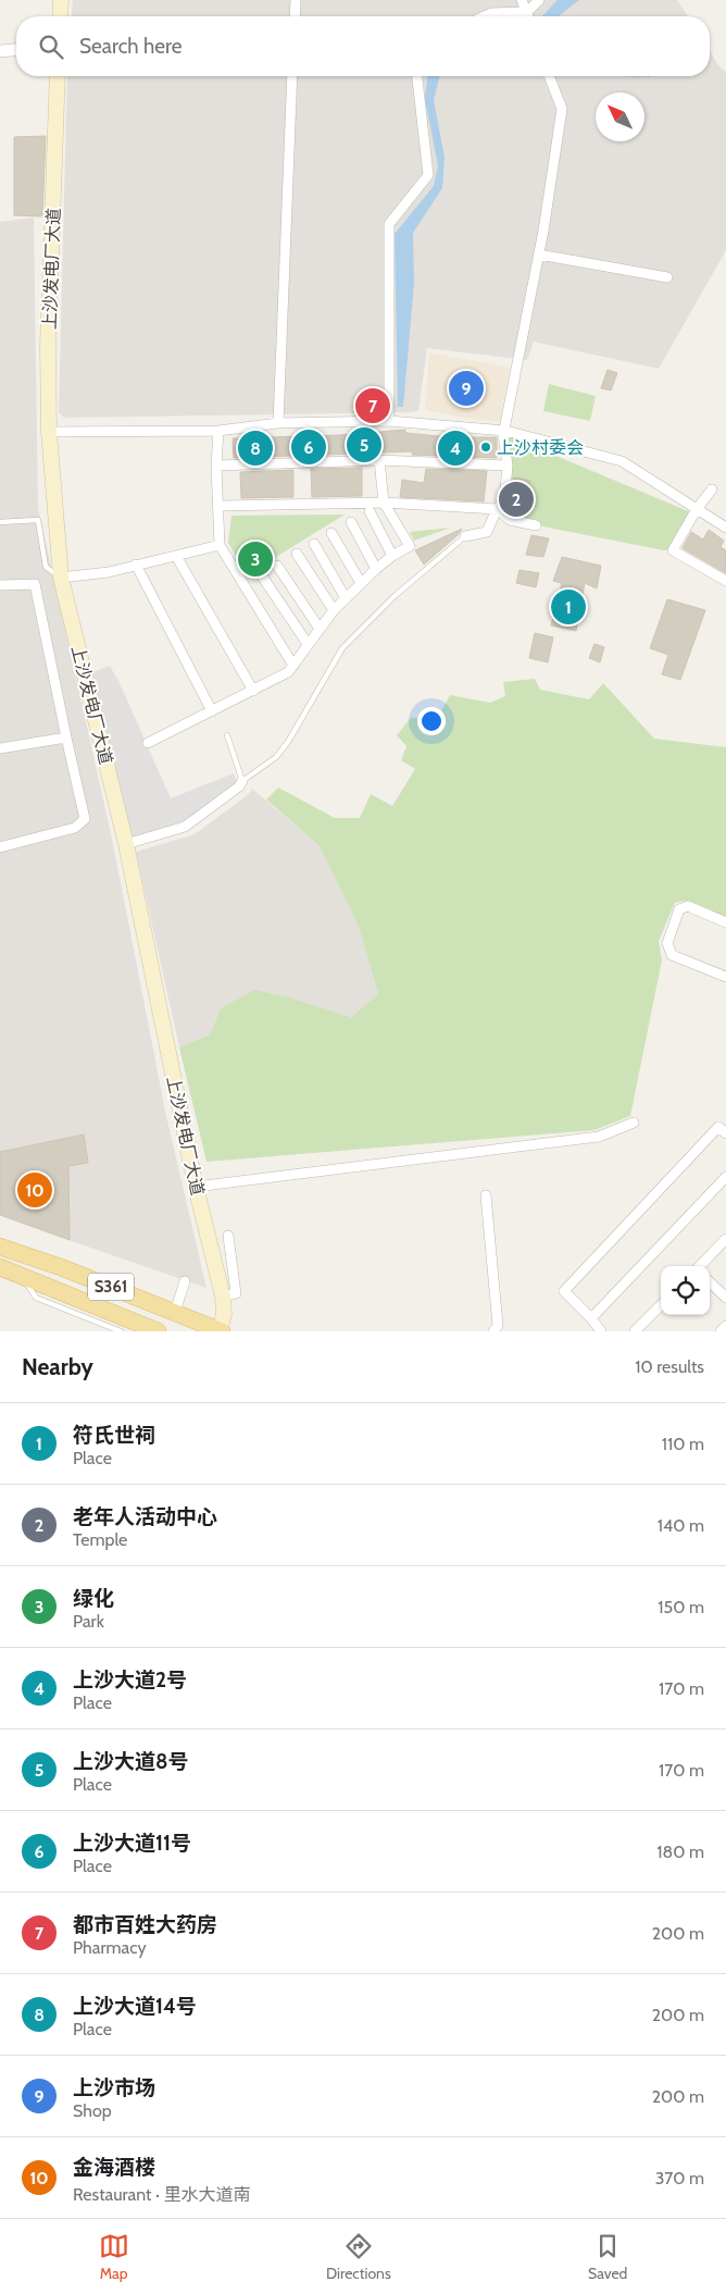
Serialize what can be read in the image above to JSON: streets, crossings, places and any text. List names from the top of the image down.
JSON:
{
  "streets": {
    "main road": ["上沙发电厂大道", "S361"]
  },
  "crossings": [
    ["上沙发电厂大道", "S361"]
  ],
  "places": ["上沙村委会"],
  "north": "top left",
  "page": {
    "search": "Search here",
    "pins": [
      "9",
      "7",
      "5",
      "6",
      "4",
      "8",
      "2",
      "3",
      "1",
      "10"
    ],
    "heading": ["Nearby", "10 results"],
    "list": [
      {
        "mark": "1",
        "name": "符氏世祠",
        "note": "Place",
        "value": "110 m"
      },
      {
        "mark": "2",
        "name": "老年人活动中心",
        "note": "Temple",
        "value": "140 m"
      },
      {
        "mark": "3",
        "name": "绿化",
        "note": "Park",
        "value": "150 m"
      },
      {
        "mark": "4",
        "name": "上沙大道2号",
        "note": "Place",
        "value": "170 m"
      },
      {
        "mark": "5",
        "name": "上沙大道8号",
        "note": "Place",
        "value": "170 m"
      },
      {
        "mark": "6",
        "name": "上沙大道11号",
        "note": "Place",
        "value": "180 m"
      },
      {
        "mark": "7",
        "name": "都市百姓大药房",
        "note": "Pharmacy",
        "value": "200 m"
      },
      {
        "mark": "8",
        "name": "上沙大道14号",
        "note": "Place",
        "value": "200 m"
      },
      {
        "mark": "9",
        "name": "上沙市场",
        "note": "Shop",
        "value": "200 m"
      },
      {
        "mark": "10",
        "name": "金海酒楼",
        "note": "Restaurant · 里水大道南",
        "value": "370 m"
      }
    ],
    "nav": ["Map", "Directions", "Saved"]
  }
}
